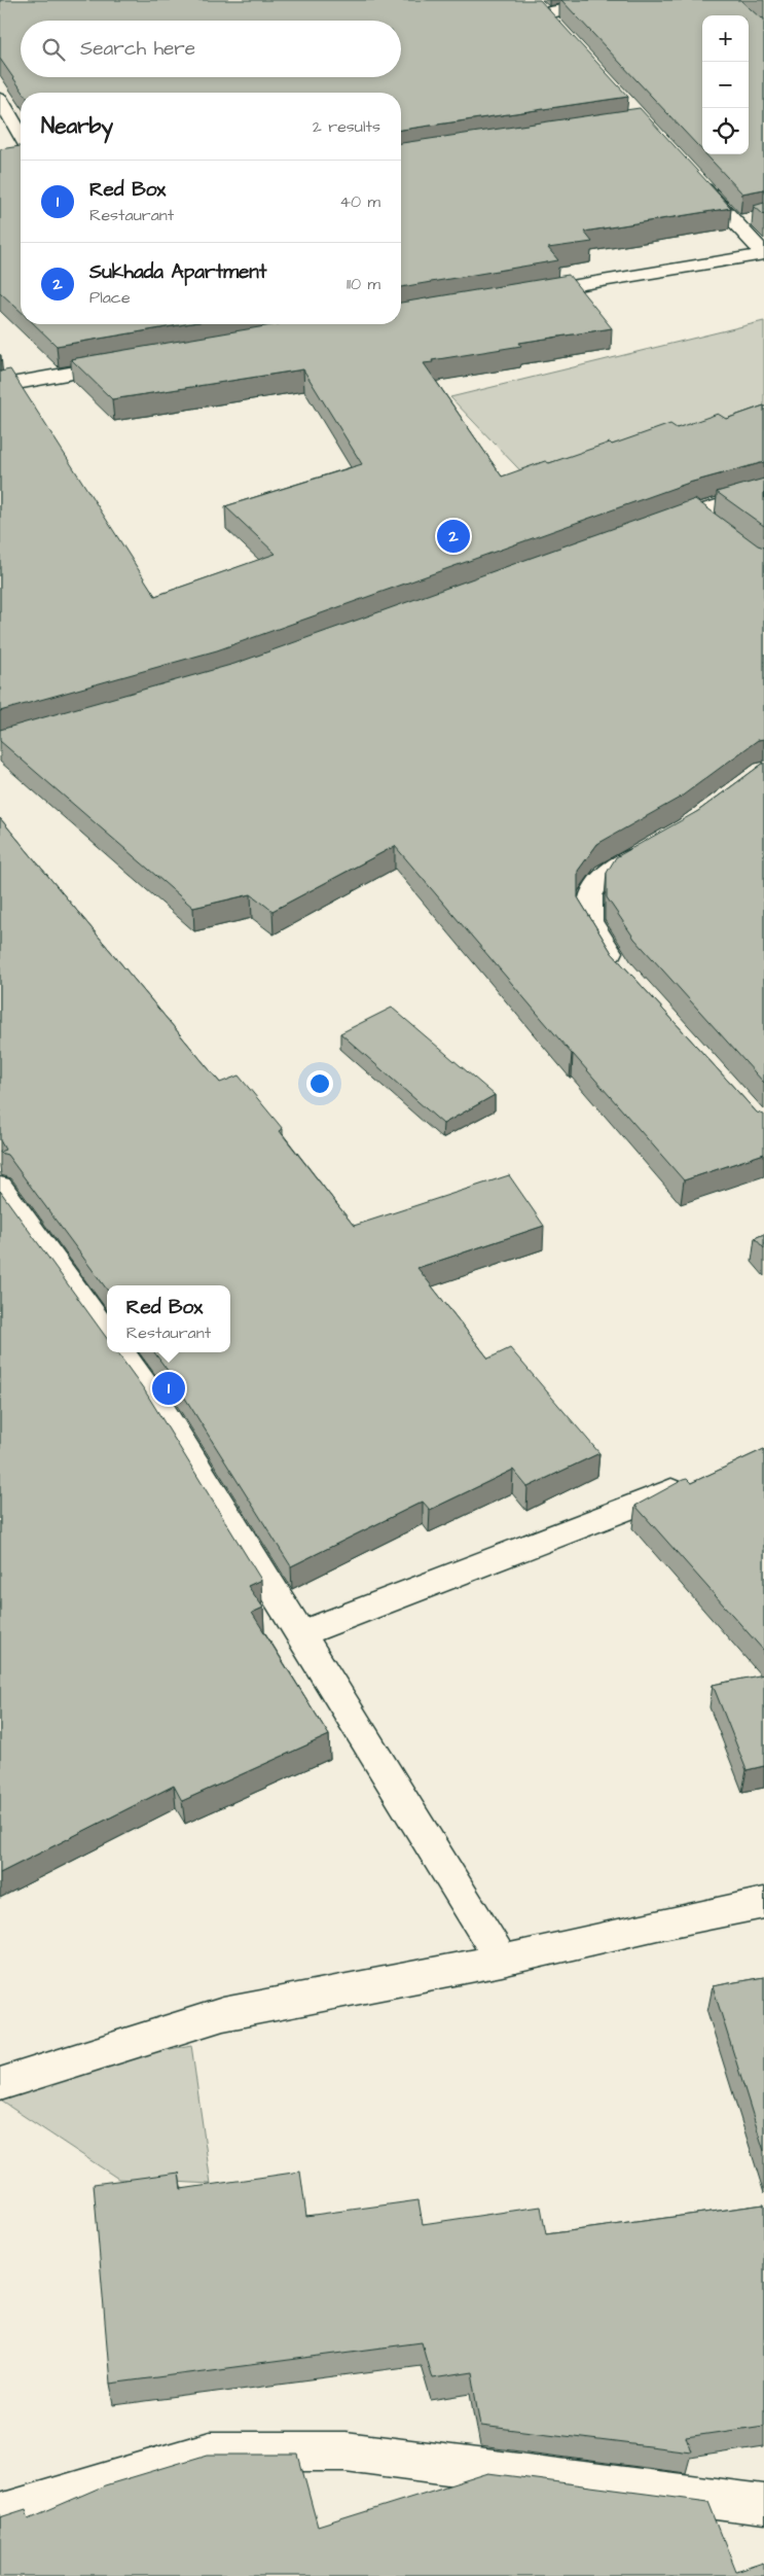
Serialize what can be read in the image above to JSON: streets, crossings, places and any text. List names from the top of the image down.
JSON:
{
  "page": {
    "map_buttons": ["+", "−"],
    "search": "Search here",
    "heading": ["Nearby", "2 results"],
    "list": [
      {
        "mark": "1",
        "name": "Red Box",
        "note": "Restaurant",
        "value": "40 m"
      },
      {
        "mark": "2",
        "name": "Sukhada Apartment",
        "note": "Place",
        "value": "110 m"
      }
    ],
    "pins": ["2", "1"],
    "popup": ["Red Box", "Restaurant"]
  }
}
